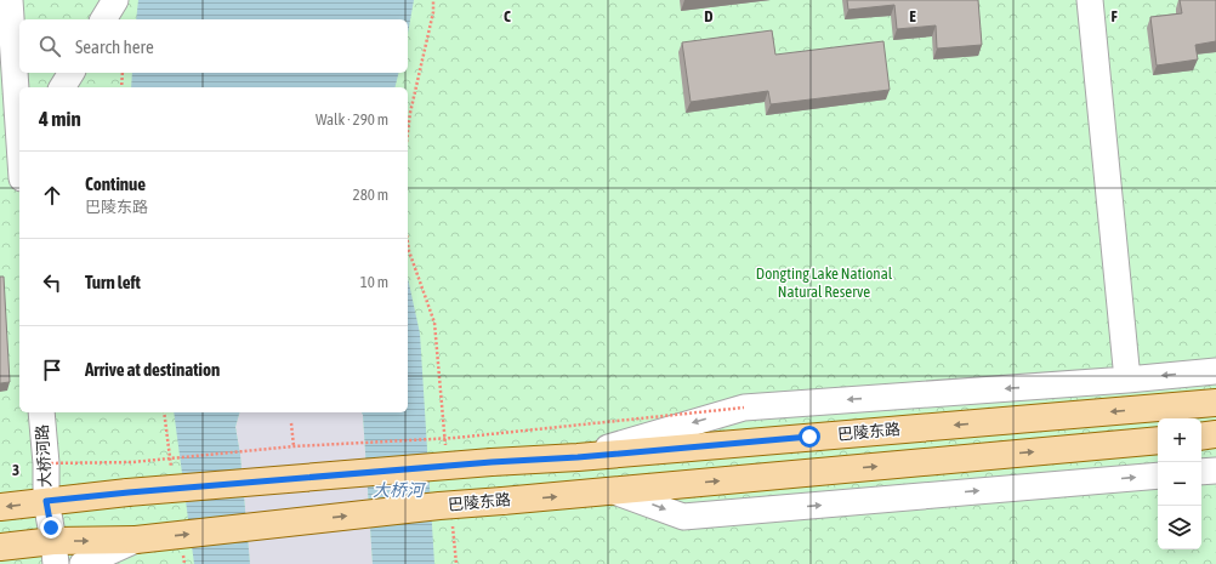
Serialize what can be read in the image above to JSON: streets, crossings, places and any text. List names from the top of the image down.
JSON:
{
  "streets": {
    "main road": ["巴陵东路"],
    "street": ["大桥河路"]
  },
  "crossings": [
    ["巴陵东路", "大桥河路"]
  ],
  "water": ["大桥河"],
  "parks": ["Dongting Lake National Natural Reserve"],
  "page": {
    "search": "Search here",
    "heading": ["4 min", "Walk · 290 m"],
    "list": [
      ["Continue", "巴陵东路", "280 m"],
      ["Turn left", "10 m"],
      "Arrive at destination"
    ],
    "map_buttons": ["+", "−"]
  },
  "grid": {
    "columns": [
      "C",
      "D",
      "E",
      "F"
    ],
    "rows": ["3"]
  }
}
